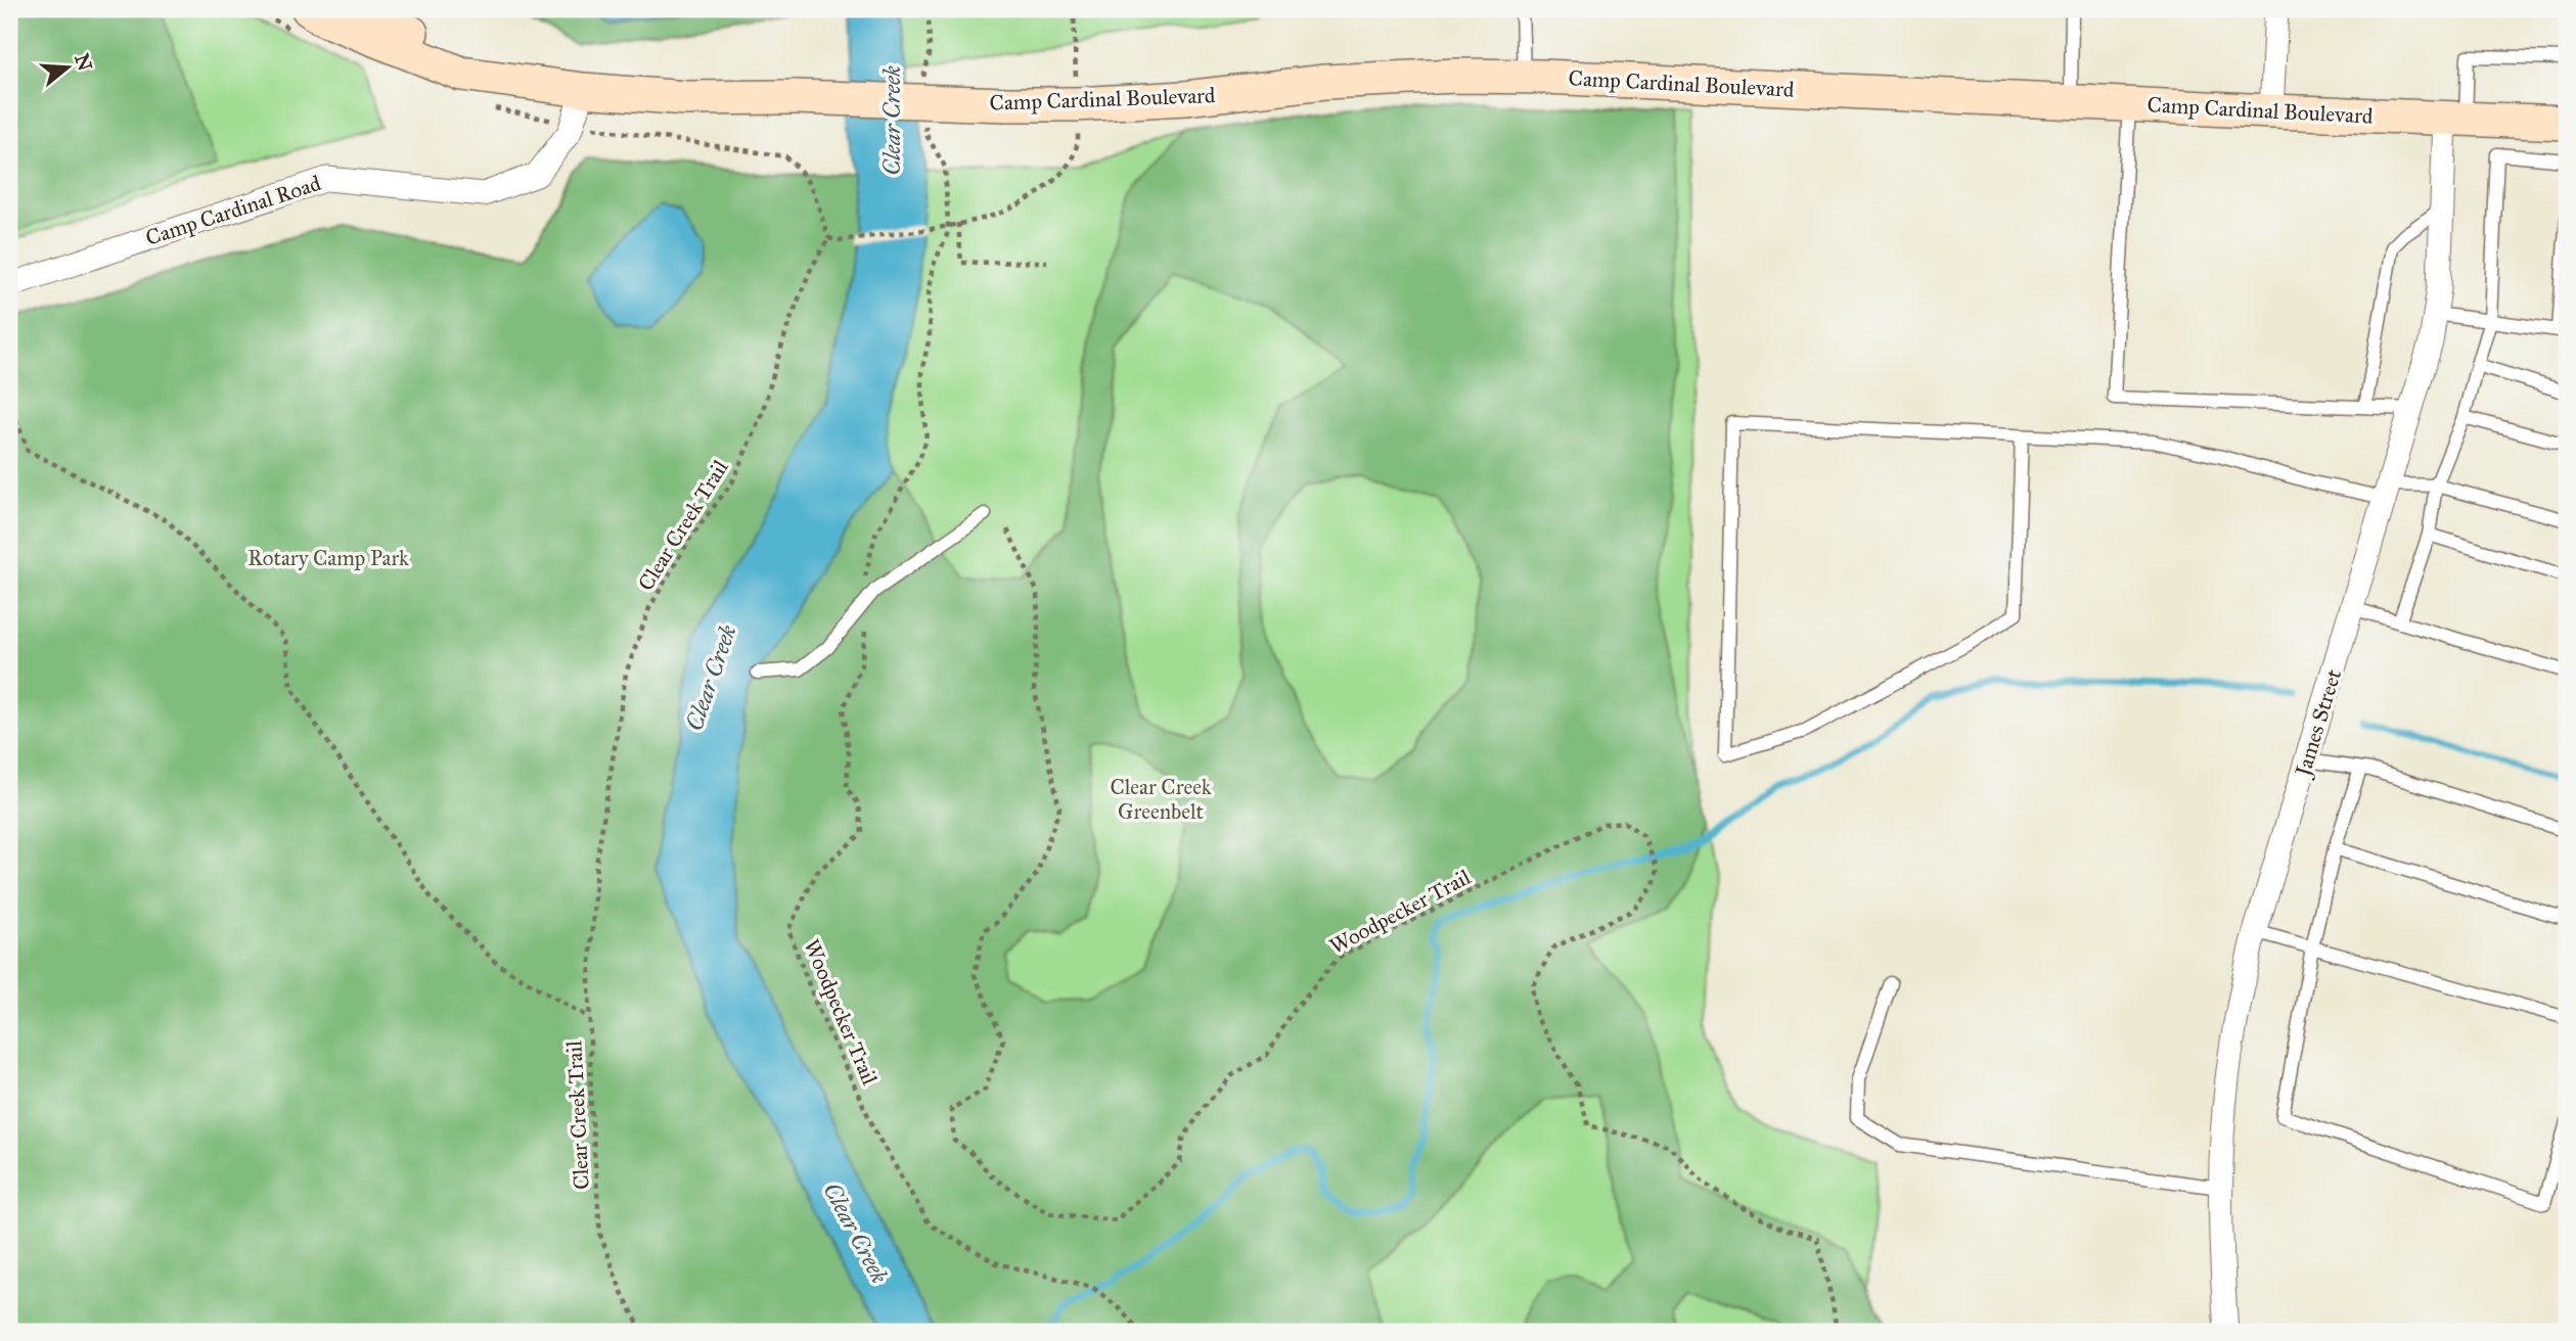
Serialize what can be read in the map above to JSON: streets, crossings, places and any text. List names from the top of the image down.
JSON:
{
  "streets": {
    "street": ["Camp Cardinal Boulevard", "Camp Cardinal Road", "James Street"],
    "path": ["Clear Creek Trail", "Woodpecker Trail"]
  },
  "crossings": [
    ["Camp Cardinal Boulevard", "Camp Cardinal Road"],
    ["Camp Cardinal Boulevard", "James Street"]
  ],
  "water": ["Clear Creek"],
  "parks": ["Rotary Camp Park", "Clear Creek Greenbelt"],
  "north": "right"
}
